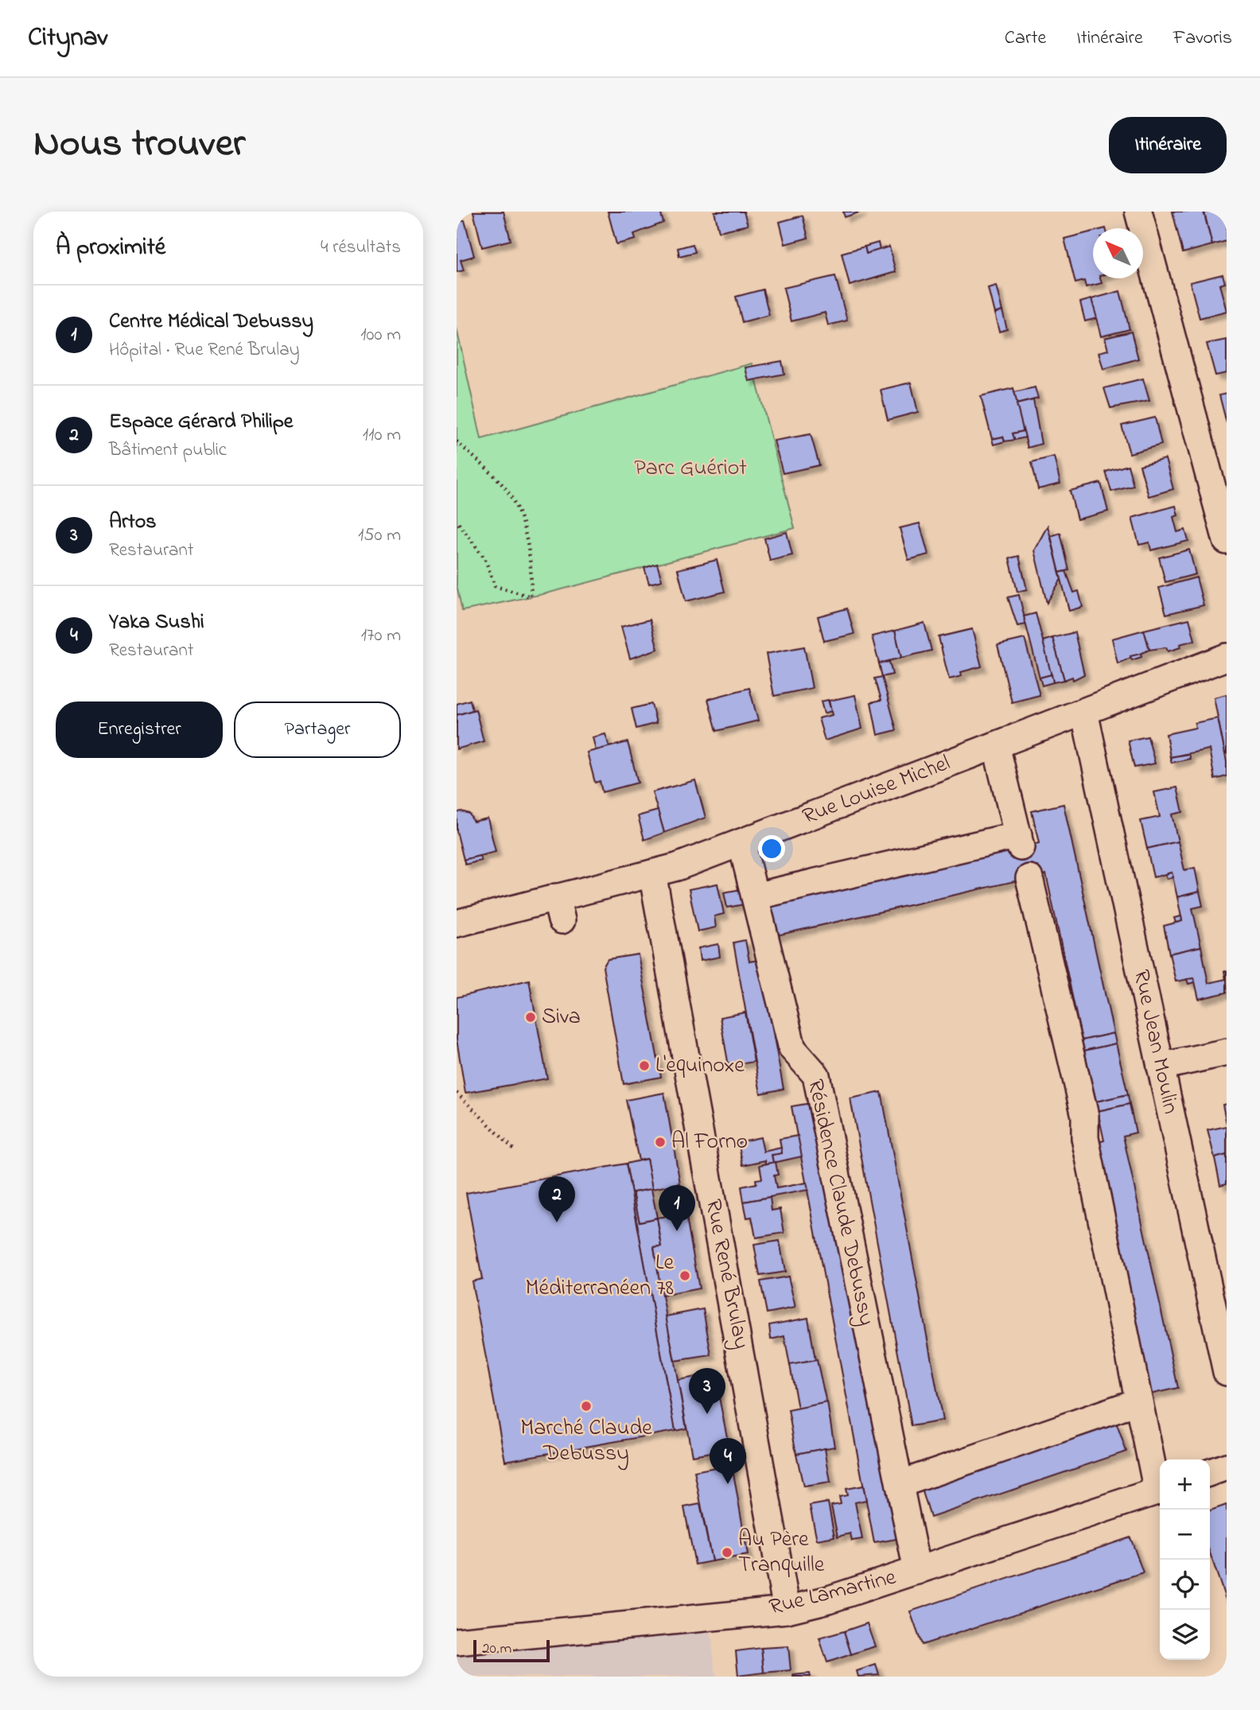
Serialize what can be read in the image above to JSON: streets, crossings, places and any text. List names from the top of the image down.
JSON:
{
  "streets": {
    "street": [
      "Rue Louise Michel",
      "Rue Jean Moulin",
      "Résidence Claude Debussy",
      "Rue René Brulay",
      "Rue Lamartine"
    ]
  },
  "crossings": [
    ["Rue Louise Michel", "Rue Jean Moulin"],
    ["Rue Louise Michel", "Résidence Claude Debussy"],
    ["Rue Louise Michel", "Rue René Brulay"],
    ["Résidence Claude Debussy", "Rue Lamartine"],
    ["Rue René Brulay", "Rue Lamartine"]
  ],
  "parks": ["Parc Guériot"],
  "places": [
    "Siva",
    "L'equinoxe",
    "Al Forno",
    "Le Méditerranéen 78",
    "Marché Claude Debussy",
    "Au Père Tranquille"
  ],
  "scale_bar": "20 m",
  "north": "top left",
  "page": {
    "header": "Citynav",
    "nav": ["Carte", "Itinéraire", "Favoris"],
    "title": "Nous trouver",
    "buttons": [
      "Itinéraire",
      ["Enregistrer", "Partager"]
    ],
    "heading": ["À proximité", "4 résultats"],
    "list": [
      {
        "mark": "1",
        "name": "Centre Médical Debussy",
        "note": "Hôpital · Rue René Brulay",
        "value": "100 m"
      },
      {
        "mark": "2",
        "name": "Espace Gérard Philipe",
        "note": "Bâtiment public",
        "value": "110 m"
      },
      {
        "mark": "3",
        "name": "Artos",
        "note": "Restaurant",
        "value": "150 m"
      },
      {
        "mark": "4",
        "name": "Yaka Sushi",
        "note": "Restaurant",
        "value": "170 m"
      }
    ],
    "pins": [
      "2",
      "1",
      "3",
      "4"
    ],
    "map_buttons": ["+", "−"],
    "scale": "20 m"
  }
}
